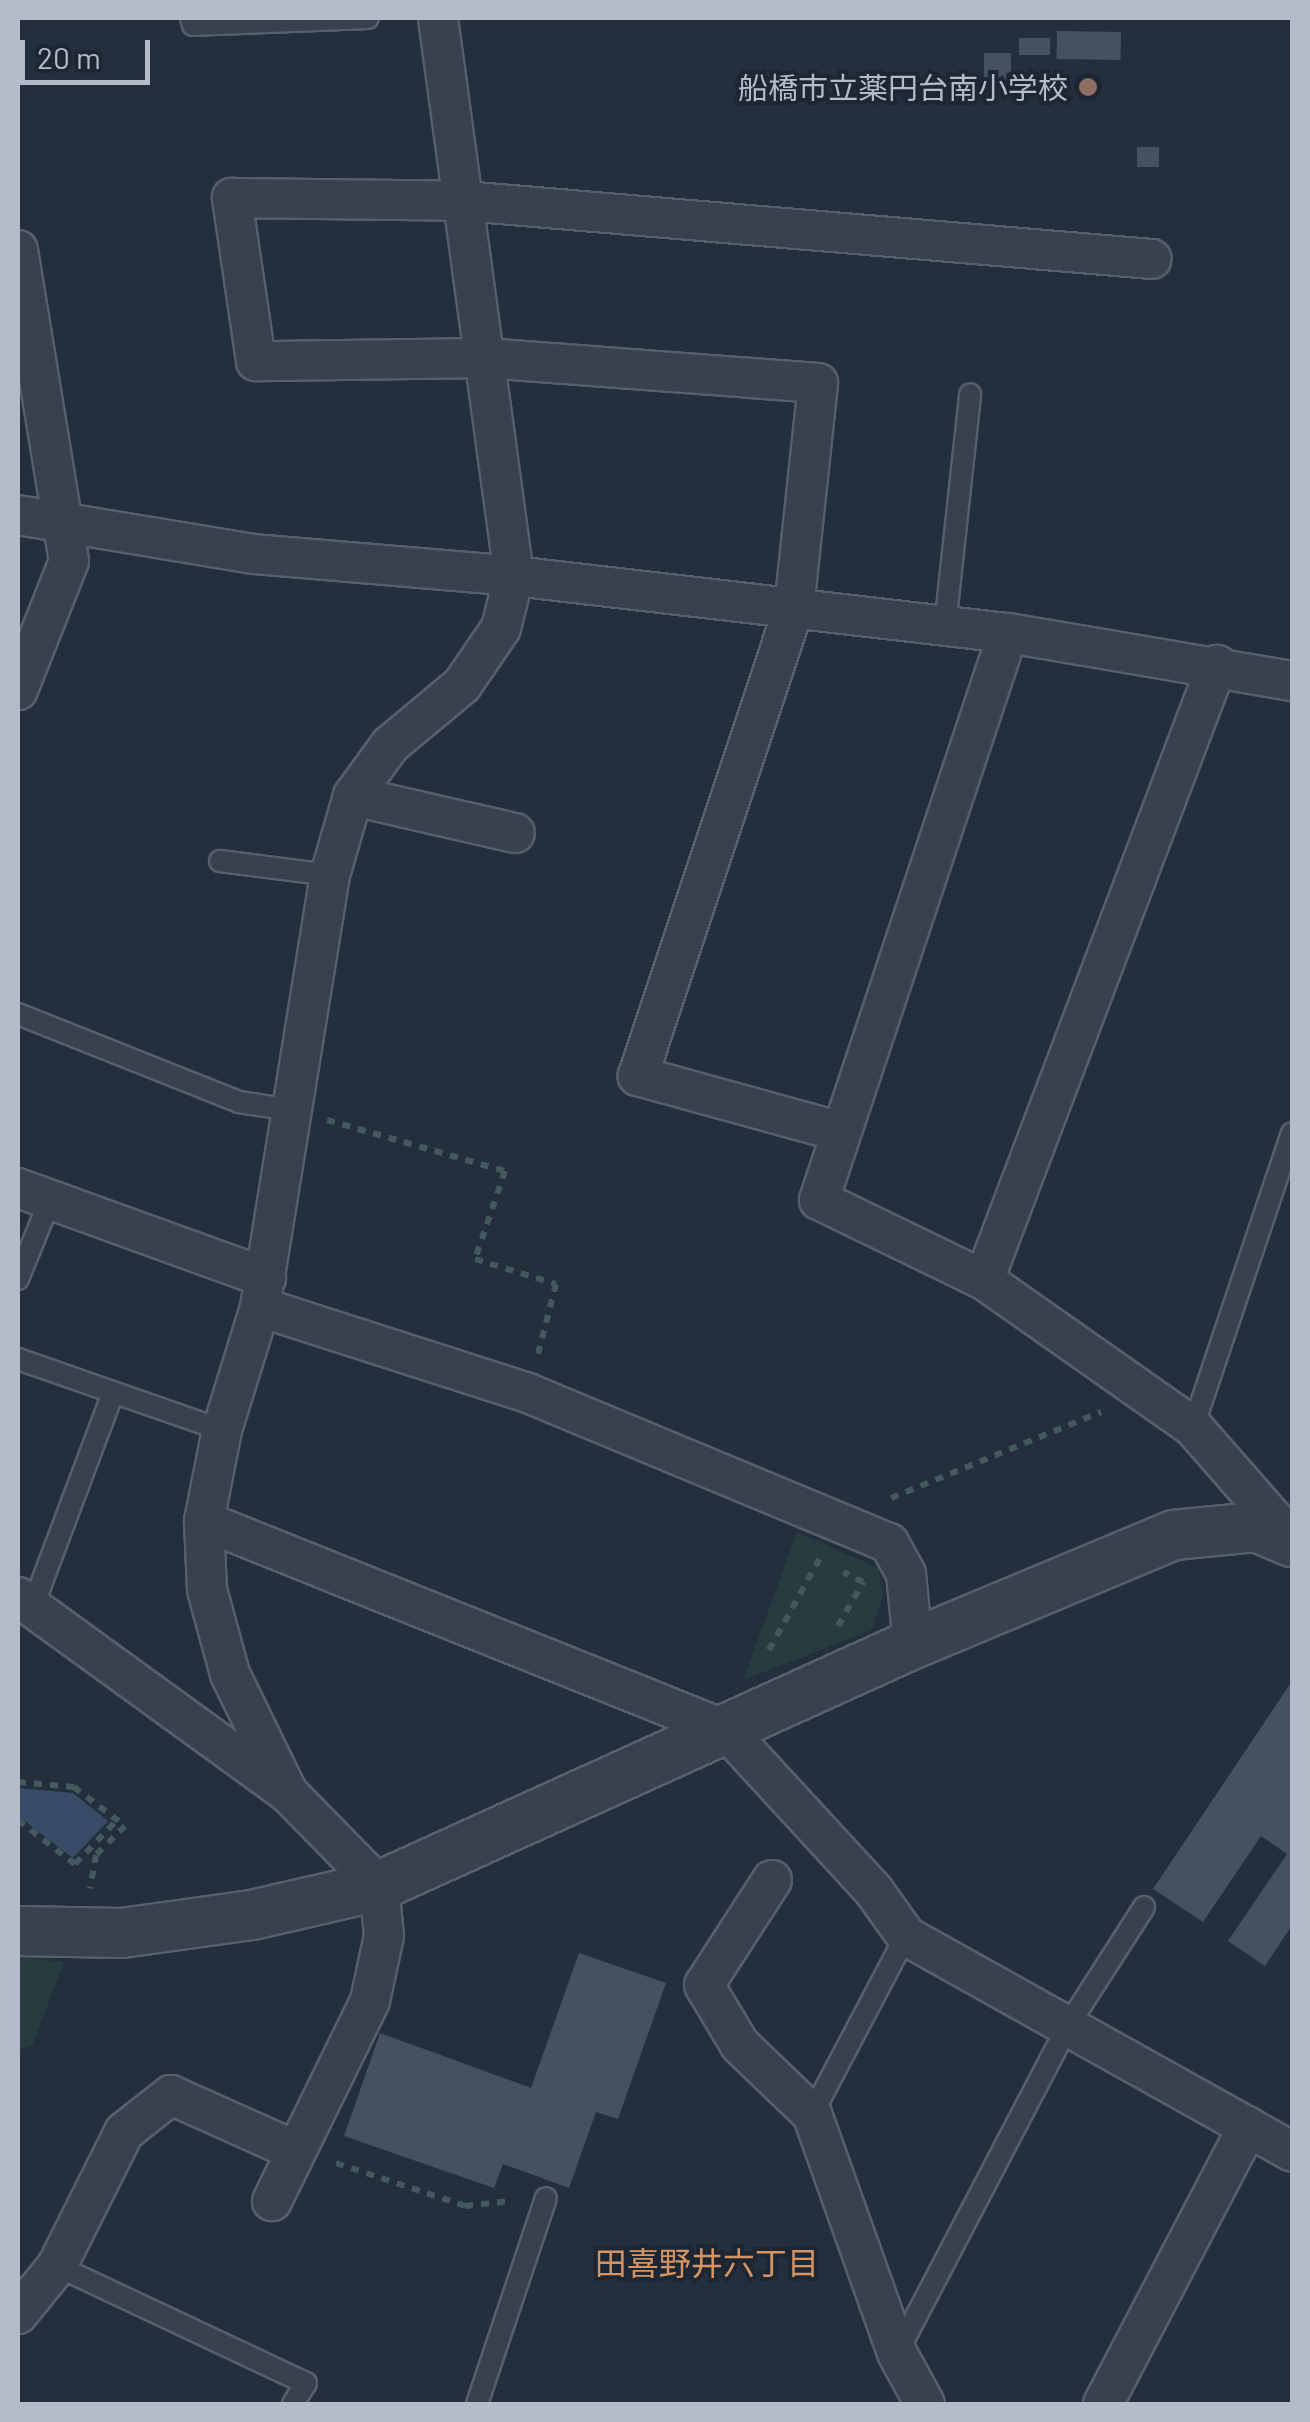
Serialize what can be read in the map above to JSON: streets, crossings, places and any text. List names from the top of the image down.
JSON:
{
  "districts": ["田喜野井六丁目"],
  "places": ["船橋市立薬円台南小学校"],
  "scale_bar": "20 m"
}
